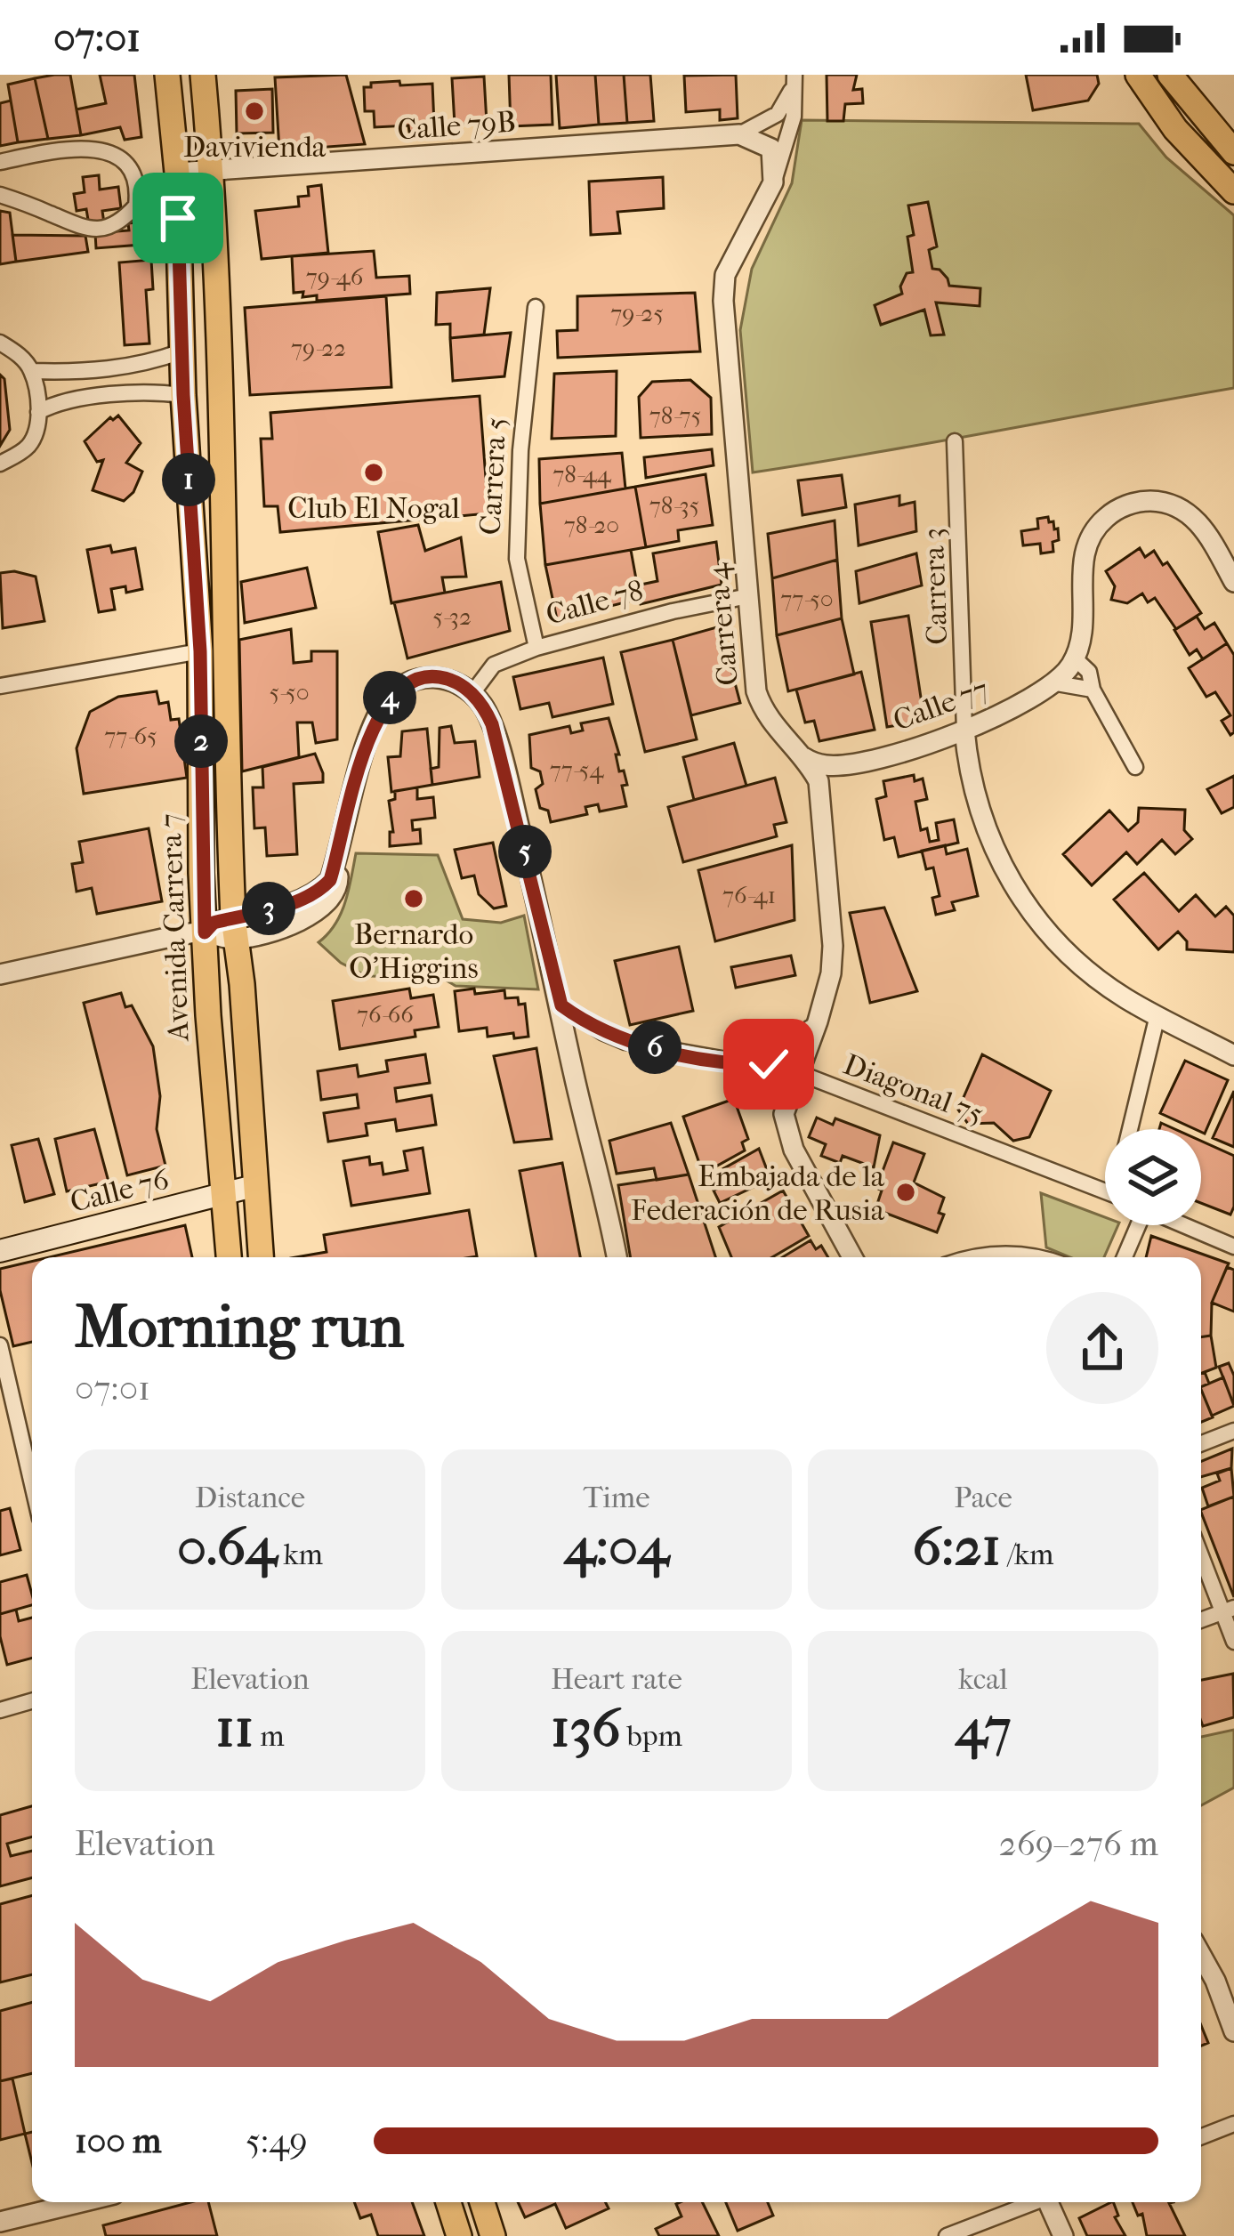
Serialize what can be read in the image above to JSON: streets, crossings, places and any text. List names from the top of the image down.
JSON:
{
  "streets": {
    "main road": ["Avenida Carrera 7", "Calle 76"],
    "street": [
      "Calle 79B",
      "Carrera 5",
      "Carrera 3",
      "Calle 78",
      "Carrera 4",
      "Calle 77",
      "Diagonal 75"
    ]
  },
  "crossings": [
    ["Calle 79B", "Avenida Carrera 7"],
    ["Carrera 5", "Calle 78"],
    ["Carrera 3", "Calle 77"],
    ["Calle 78", "Carrera 4"],
    ["Carrera 4", "Calle 77"],
    ["Carrera 4", "Diagonal 75"],
    ["Avenida Carrera 7", "Calle 76"]
  ],
  "places": [
    "Davivienda",
    "Club El Nogal",
    "Bernardo O'Higgins",
    "Embajada de la Federación de Rusia"
  ],
  "house_numbers": [
    "79-46",
    "79-25",
    "79-22",
    "78-75",
    "78-44",
    "78-35",
    "78-20",
    "77-50",
    "5-32",
    "5-50",
    "77-65",
    "77-54",
    "76-41",
    "76-66"
  ],
  "page": {
    "status": "07:01",
    "pins": [
      "1",
      "4",
      "2",
      "5",
      "3",
      "6"
    ],
    "heading": ["Morning run", "07:01"],
    "stats": [
      ["Distance", "0.64 km"],
      ["Time", "4:04"],
      ["Pace", "6:21 /km"],
      ["Elevation", "11 m"],
      ["Heart rate", "136 bpm"],
      ["kcal", "47"]
    ],
    "chart": ["Elevation", "269–276 m"],
    "list": [
      {
        "name": "100 m",
        "note": "5:49"
      }
    ]
  }
}
